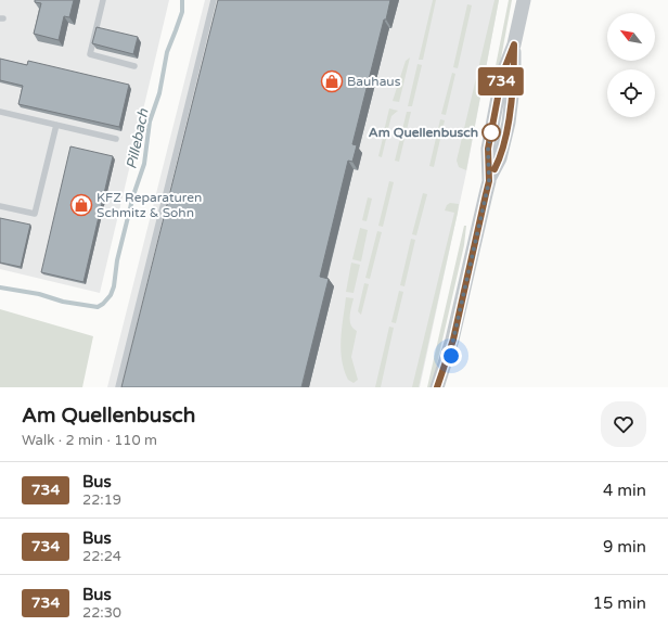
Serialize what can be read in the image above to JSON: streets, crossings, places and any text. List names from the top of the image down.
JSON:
{
  "water": ["Pillebach"],
  "places": {
    "shop": ["Bauhaus", "KFZ Reparaturen Schmitz & Sohn"],
    "other": ["Am Quellenbusch"]
  },
  "lines": ["bus line 734"],
  "north": "top left",
  "page": {
    "on_map": "734",
    "heading": ["Am Quellenbusch", "Walk · 2 min · 110 m"],
    "list": [
      {
        "mark": "734",
        "name": "Bus",
        "note": "22:19",
        "value": "4 min"
      },
      {
        "mark": "734",
        "name": "Bus",
        "note": "22:24",
        "value": "9 min"
      },
      {
        "mark": "734",
        "name": "Bus",
        "note": "22:30",
        "value": "15 min"
      }
    ]
  }
}
